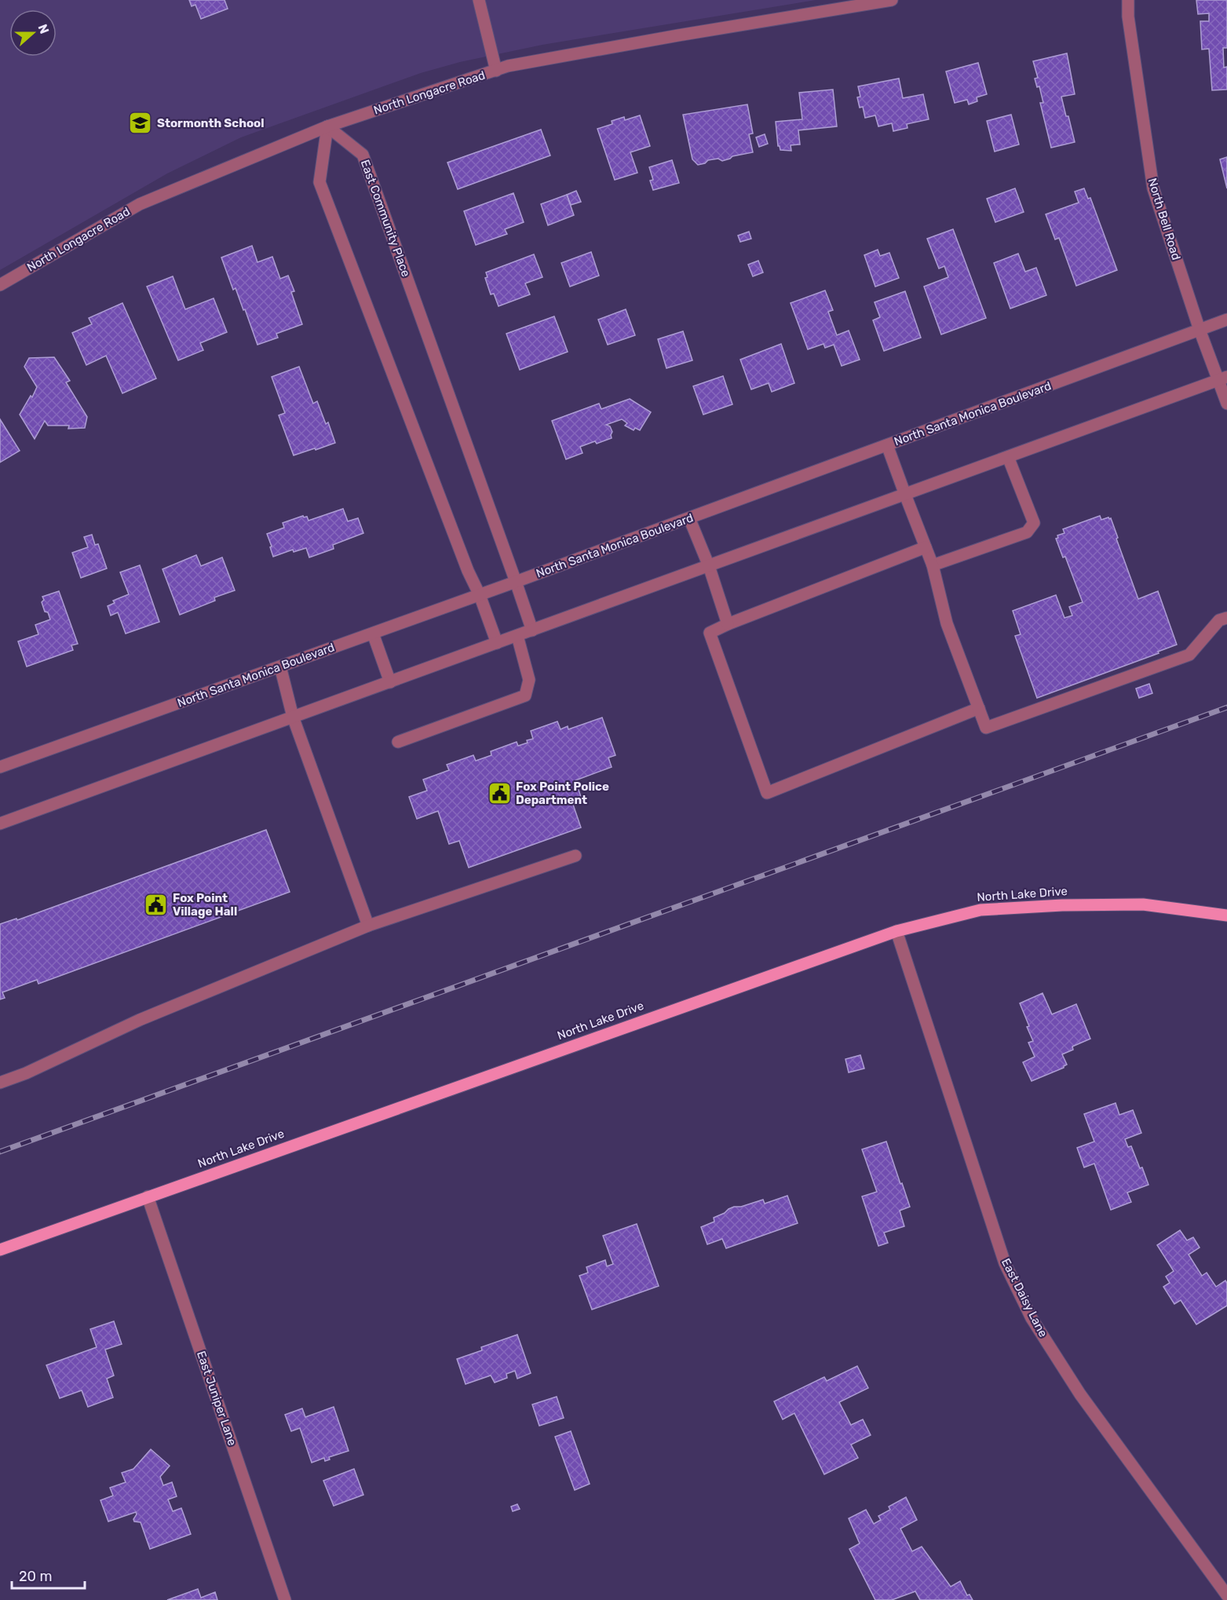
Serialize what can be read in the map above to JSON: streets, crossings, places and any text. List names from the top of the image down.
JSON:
{
  "streets": {
    "main road": ["North Lake Drive"],
    "street": [
      "North Longacre Road",
      "East Community Place",
      "North Bell Road",
      "North Santa Monica Boulevard",
      "East Daisy Lane",
      "East Juniper Lane"
    ]
  },
  "crossings": [
    ["North Longacre Road", "East Community Place"],
    ["East Community Place", "North Santa Monica Boulevard"],
    ["North Bell Road", "North Santa Monica Boulevard"],
    ["North Lake Drive", "East Daisy Lane"],
    ["North Lake Drive", "East Juniper Lane"]
  ],
  "places": {
    "school or university": ["Stormonth School"],
    "public building": ["Fox Point Police Department", "Fox Point Village Hall"]
  },
  "scale_bar": "20 m",
  "north": "right"
}
